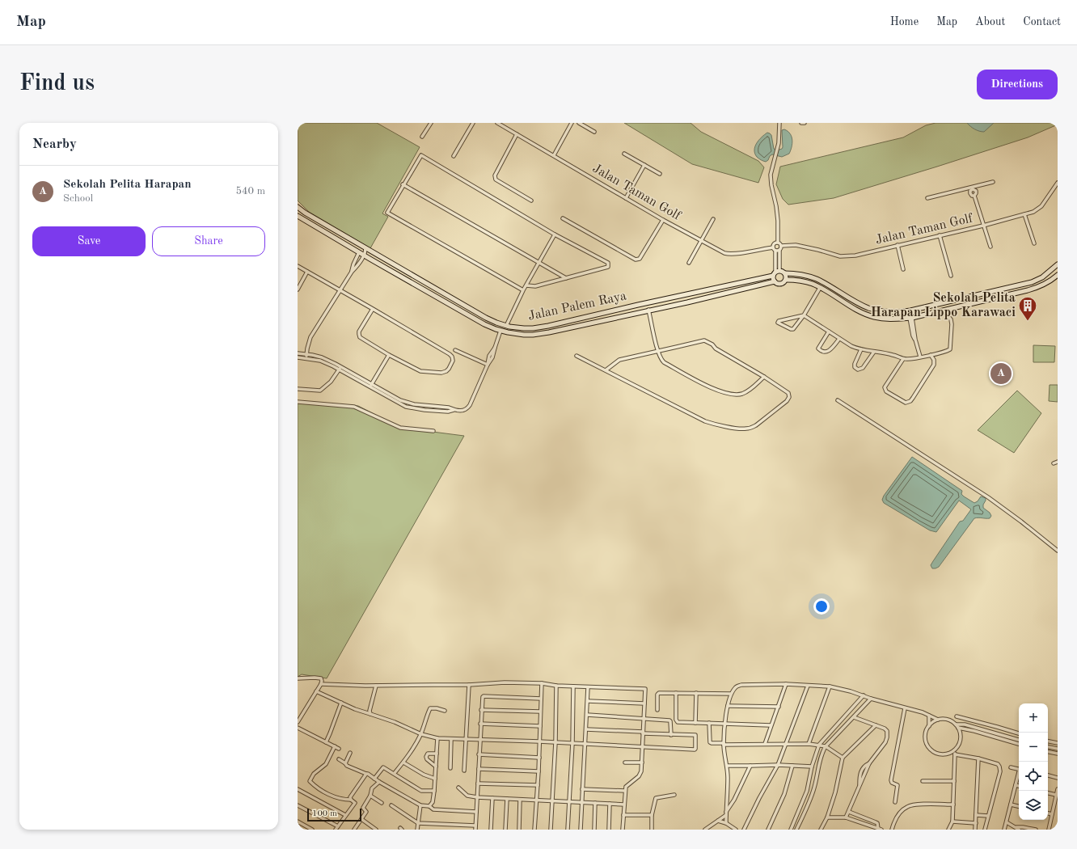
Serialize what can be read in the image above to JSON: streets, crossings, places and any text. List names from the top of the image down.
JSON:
{
  "streets": {
    "street": ["Jalan Taman Golf", "Jalan Palem Raya"]
  },
  "places": {
    "building": ["Sekolah Pelita Harapan Lippo Karawaci"]
  },
  "scale_bar": "100 m",
  "page": {
    "header": "Map",
    "nav": [
      "Home",
      "Map",
      "About",
      "Contact"
    ],
    "buttons": [
      "Directions",
      ["Save", "Share"]
    ],
    "title": "Find us",
    "heading": "Nearby",
    "list": [
      {
        "mark": "A",
        "name": "Sekolah Pelita Harapan",
        "note": "School",
        "value": "540 m"
      }
    ],
    "pins": "A",
    "map_buttons": ["+", "−"],
    "scale": "100 m"
  }
}
